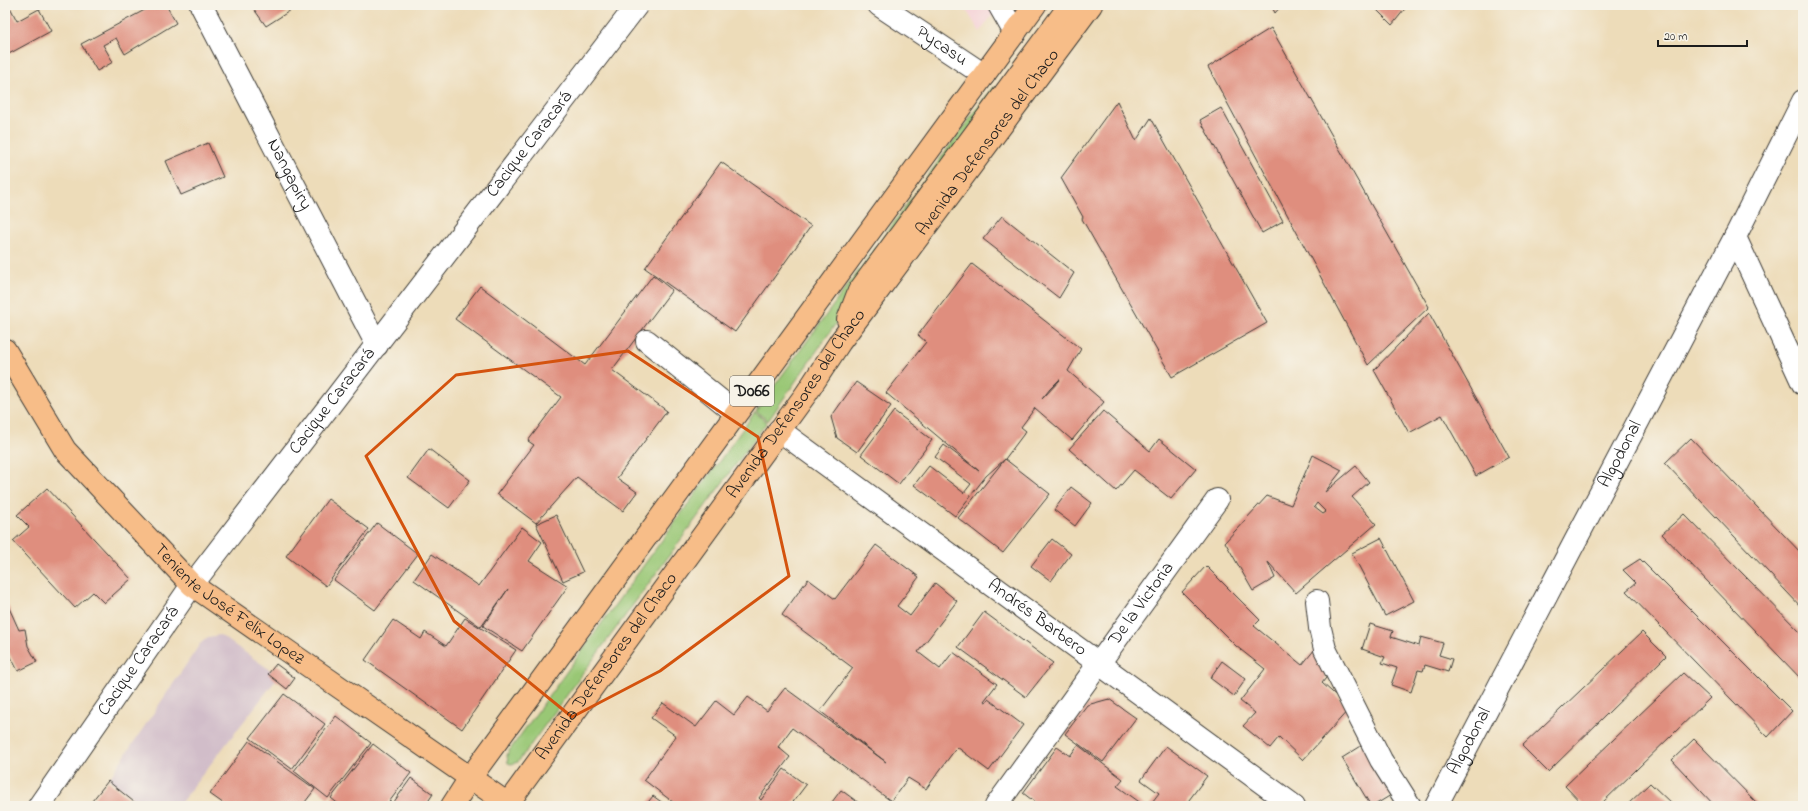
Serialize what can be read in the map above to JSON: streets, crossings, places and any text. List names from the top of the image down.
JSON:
{
  "streets": {
    "main road": ["Avenida Defensores del Chaco", "D066", "Teniente José Felix Lopez"],
    "street": [
      "Pycasu",
      "Cacique Caracará",
      "Nangapiry",
      "Algodonal",
      "De la Victoria",
      "Andrés Barbero"
    ]
  },
  "crossings": [
    ["Pycasu", "D066"],
    ["Avenida Defensores del Chaco", "Teniente José Felix Lopez"],
    ["Avenida Defensores del Chaco", "Andrés Barbero"],
    ["Cacique Caracará", "Nangapiry"],
    ["Cacique Caracará", "Teniente José Felix Lopez"],
    ["D066", "Teniente José Felix Lopez"],
    ["De la Victoria", "Andrés Barbero"]
  ],
  "scale_bar": "20 m"
}
